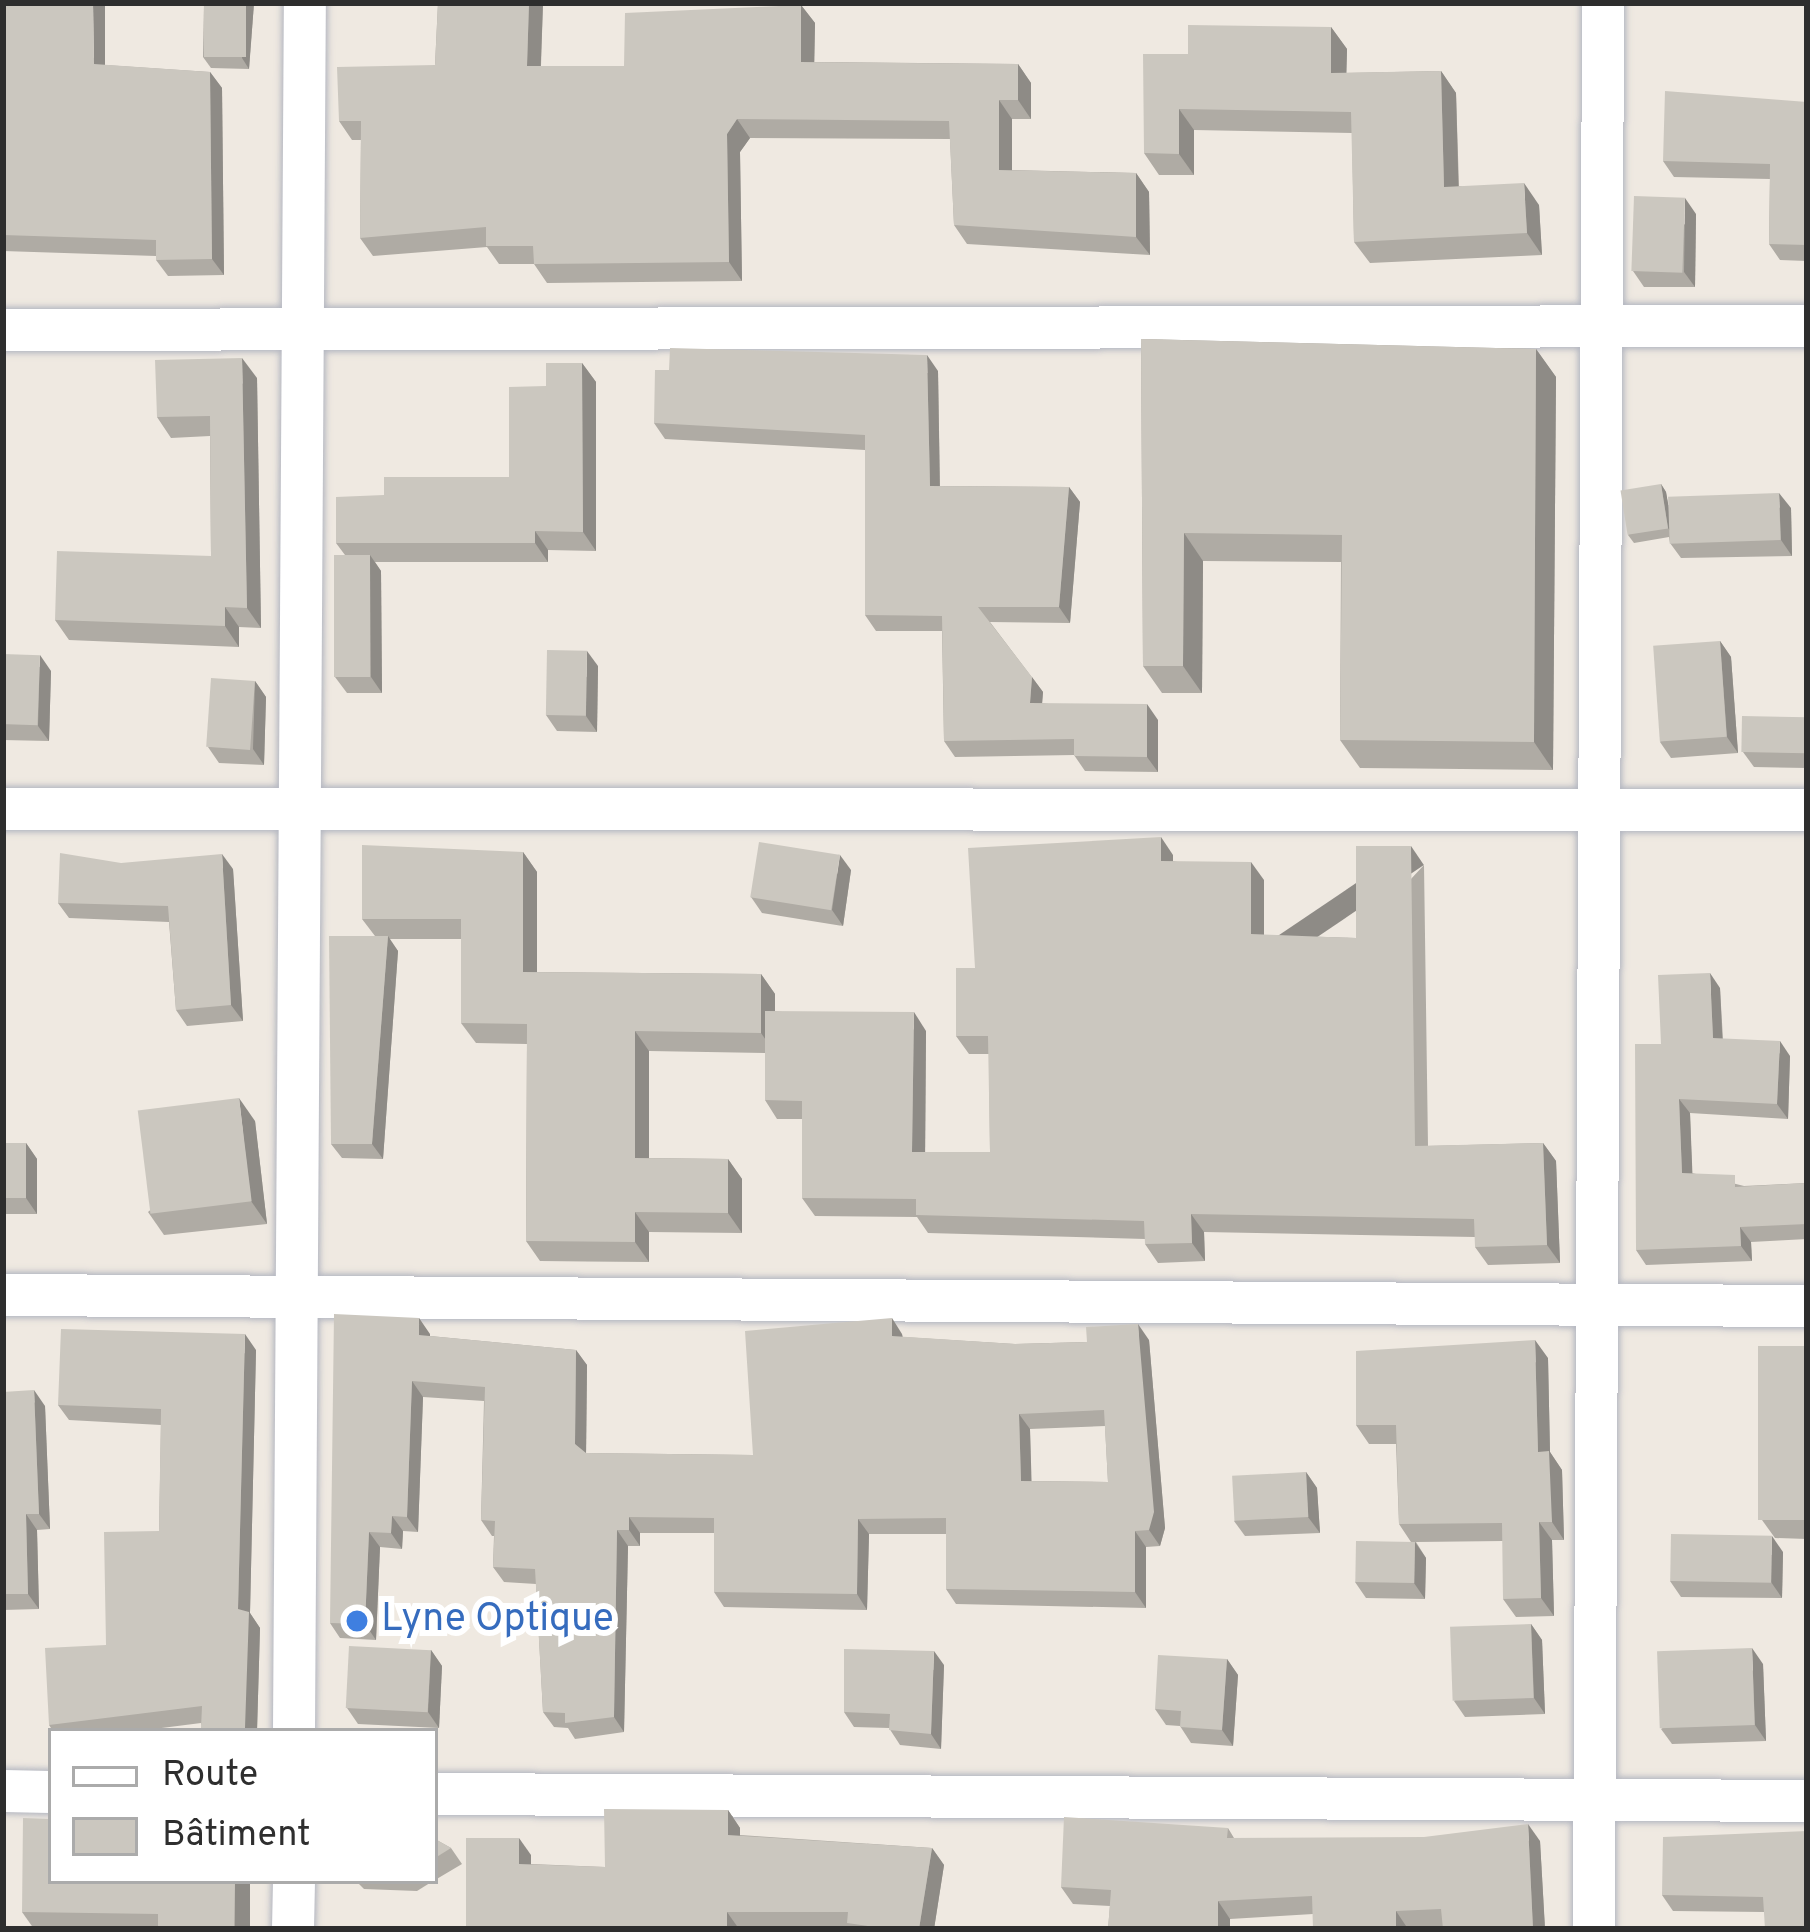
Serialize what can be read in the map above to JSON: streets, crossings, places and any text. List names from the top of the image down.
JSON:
{
  "places": ["Lyne Optique"],
  "legend": ["Route", "Bâtiment"]
}
